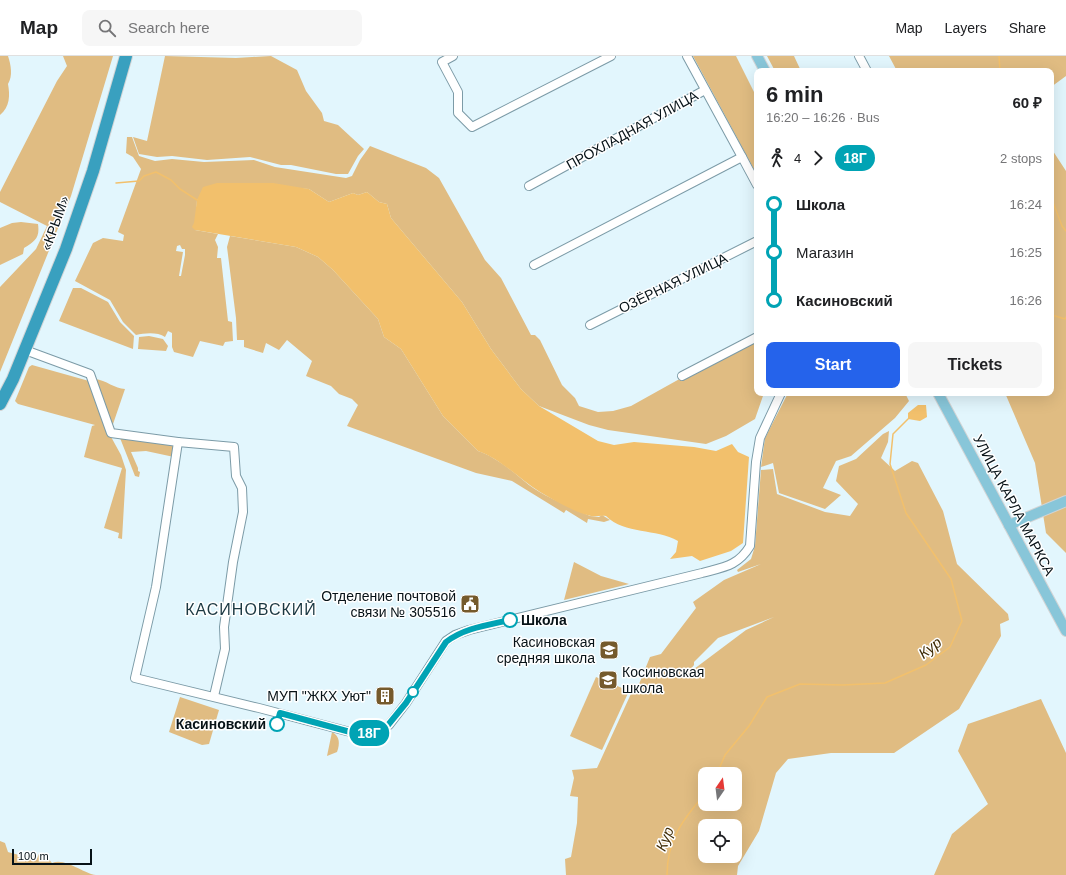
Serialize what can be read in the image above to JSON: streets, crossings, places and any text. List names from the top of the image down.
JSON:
{
  "streets": {
    "highway": ["«КРЫМ»"],
    "main road": ["УЛИЦА КАРЛА МАРКСА"],
    "street": ["ПРОХЛАДНАЯ УЛИЦА", "ОЗЁРНАЯ УЛИЦА"]
  },
  "districts": ["КАСИНОВСКИЙ"],
  "water": ["Кур"],
  "places": {
    "public building": ["Отделение почтовой связи № 305516"],
    "other": ["Школа", "Касиновский"],
    "school or university": ["Касиновская средняя школа", "Косиновская школа"],
    "building": ["МУП \"ЖКХ Уют\""]
  },
  "lines": ["bus line 18Г"],
  "scale_bar": "100 m",
  "north": "top",
  "page": {
    "header": "Map",
    "search": "Search here",
    "nav": ["Map", "Layers", "Share"],
    "on_map": "18Г",
    "heading": ["6 min", "16:20 – 16:26 · Bus", "60 ₽"],
    "legs": ["4", "18Г", "2 stops"],
    "list": [
      {
        "name": "Школа",
        "value": "16:24"
      },
      {
        "name": "Магазин",
        "value": "16:25"
      },
      {
        "name": "Касиновский",
        "value": "16:26"
      }
    ],
    "buttons": ["Start", "Tickets"],
    "scale": "100 m"
  }
}
